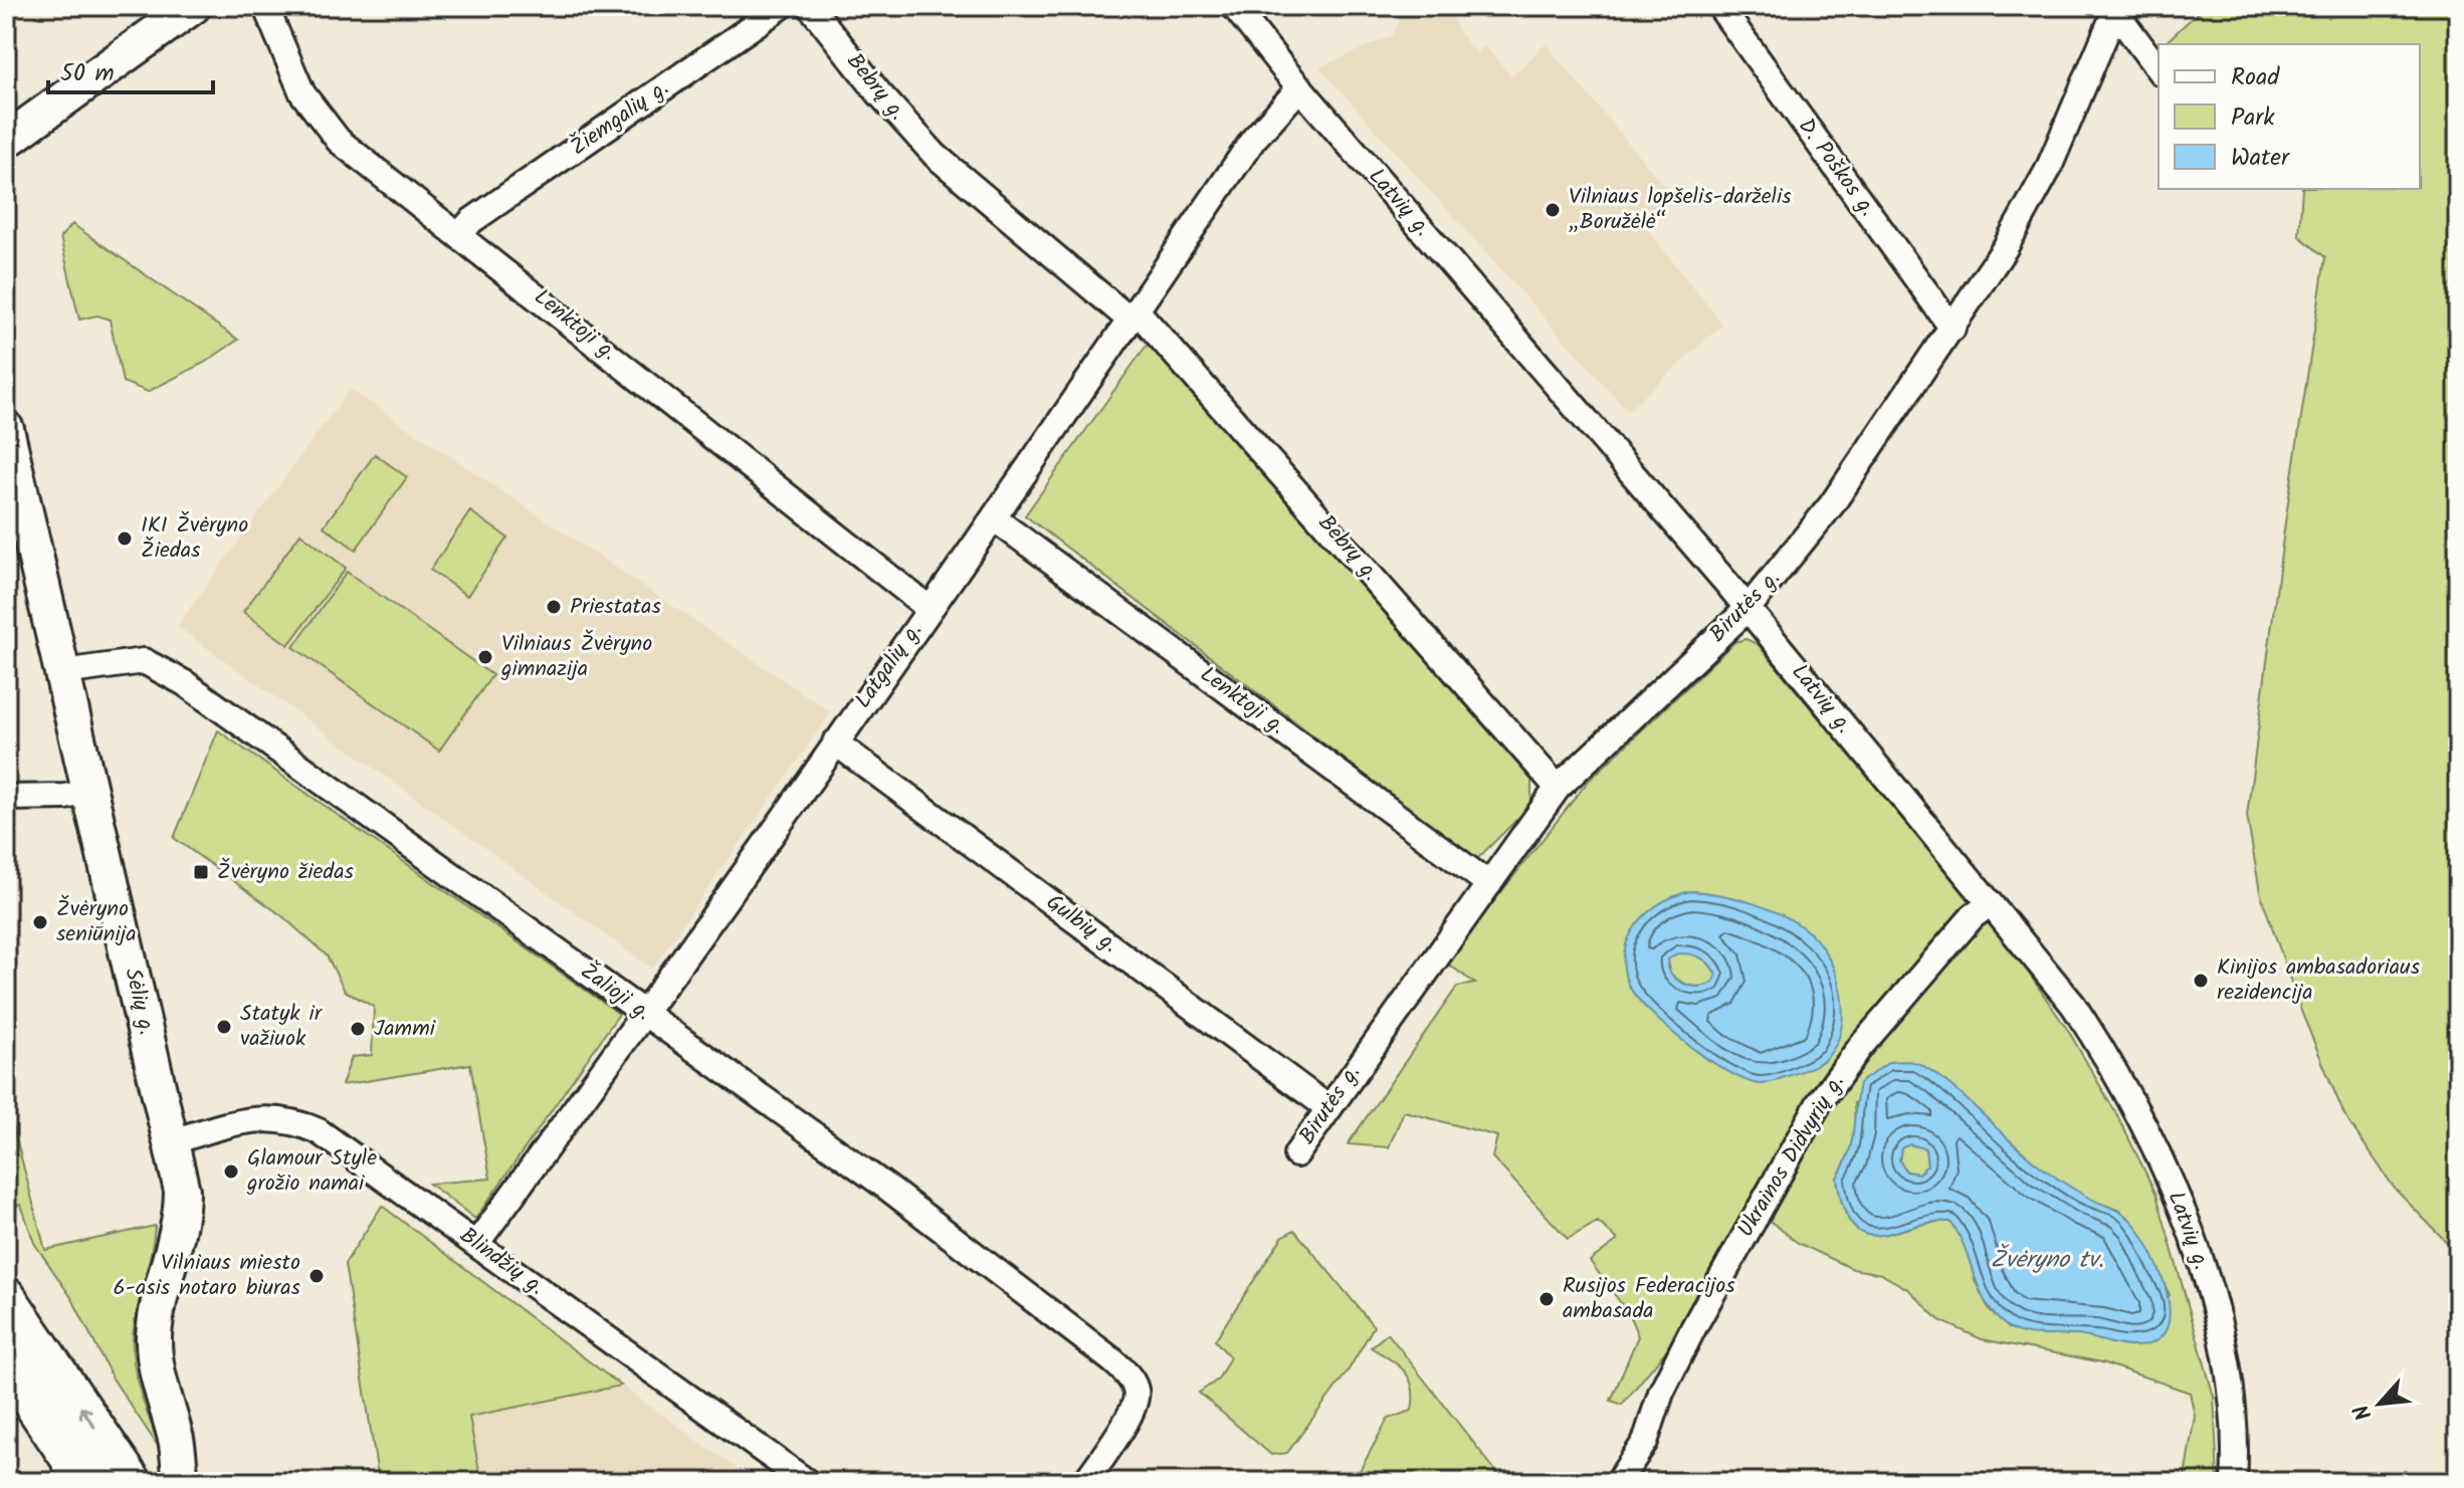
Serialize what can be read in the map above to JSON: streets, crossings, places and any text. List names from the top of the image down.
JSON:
{
  "streets": {
    "main road": ["Sėlių g."],
    "street": [
      "Bebrų g.",
      "Žiemgalių g.",
      "D. Poškos g.",
      "Latvių g.",
      "Lenktoji g.",
      "Birutės g.",
      "Latgalių g.",
      "Gulbių g.",
      "Žalioji g.",
      "Ukrainos Didvyrių g.",
      "Blindžių g."
    ]
  },
  "crossings": [
    ["Bebrų g.", "Birutės g."],
    ["Bebrų g.", "Latgalių g."],
    ["Žiemgalių g.", "Lenktoji g."],
    ["D. Poškos g.", "Birutės g."],
    ["Latvių g.", "Birutės g."],
    ["Latvių g.", "Latgalių g."],
    ["Latvių g.", "Ukrainos Didvyrių g."],
    ["Lenktoji g.", "Birutės g."],
    ["Lenktoji g.", "Latgalių g."],
    ["Birutės g.", "Gulbių g."],
    ["Latgalių g.", "Gulbių g."],
    ["Latgalių g.", "Žalioji g."],
    ["Latgalių g.", "Blindžių g."],
    ["Žalioji g.", "Sėlių g."],
    ["Sėlių g.", "Blindžių g."]
  ],
  "water": ["Žvėryno tv."],
  "places": {
    "other": [
      "Vilniaus lopšelis-darželis „Boružėlė“",
      "IKI Žvėryno Žiedas",
      "Priestatas",
      "Vilniaus Žvėryno gimnazija",
      "Žvėryno seniūnija",
      "Kinijos ambasadoriaus rezidencija",
      "Statyk ir važiuok",
      "Jammi",
      "Glamour Style grožio namai",
      "Vilniaus miesto 6-asis notaro biuras",
      "Rusijos Federacijos ambasada"
    ],
    "transit": ["Žvėryno žiedas"]
  },
  "legend": ["Road", "Park", "Water"],
  "scale_bar": "50 m",
  "north": "bottom left"
}
